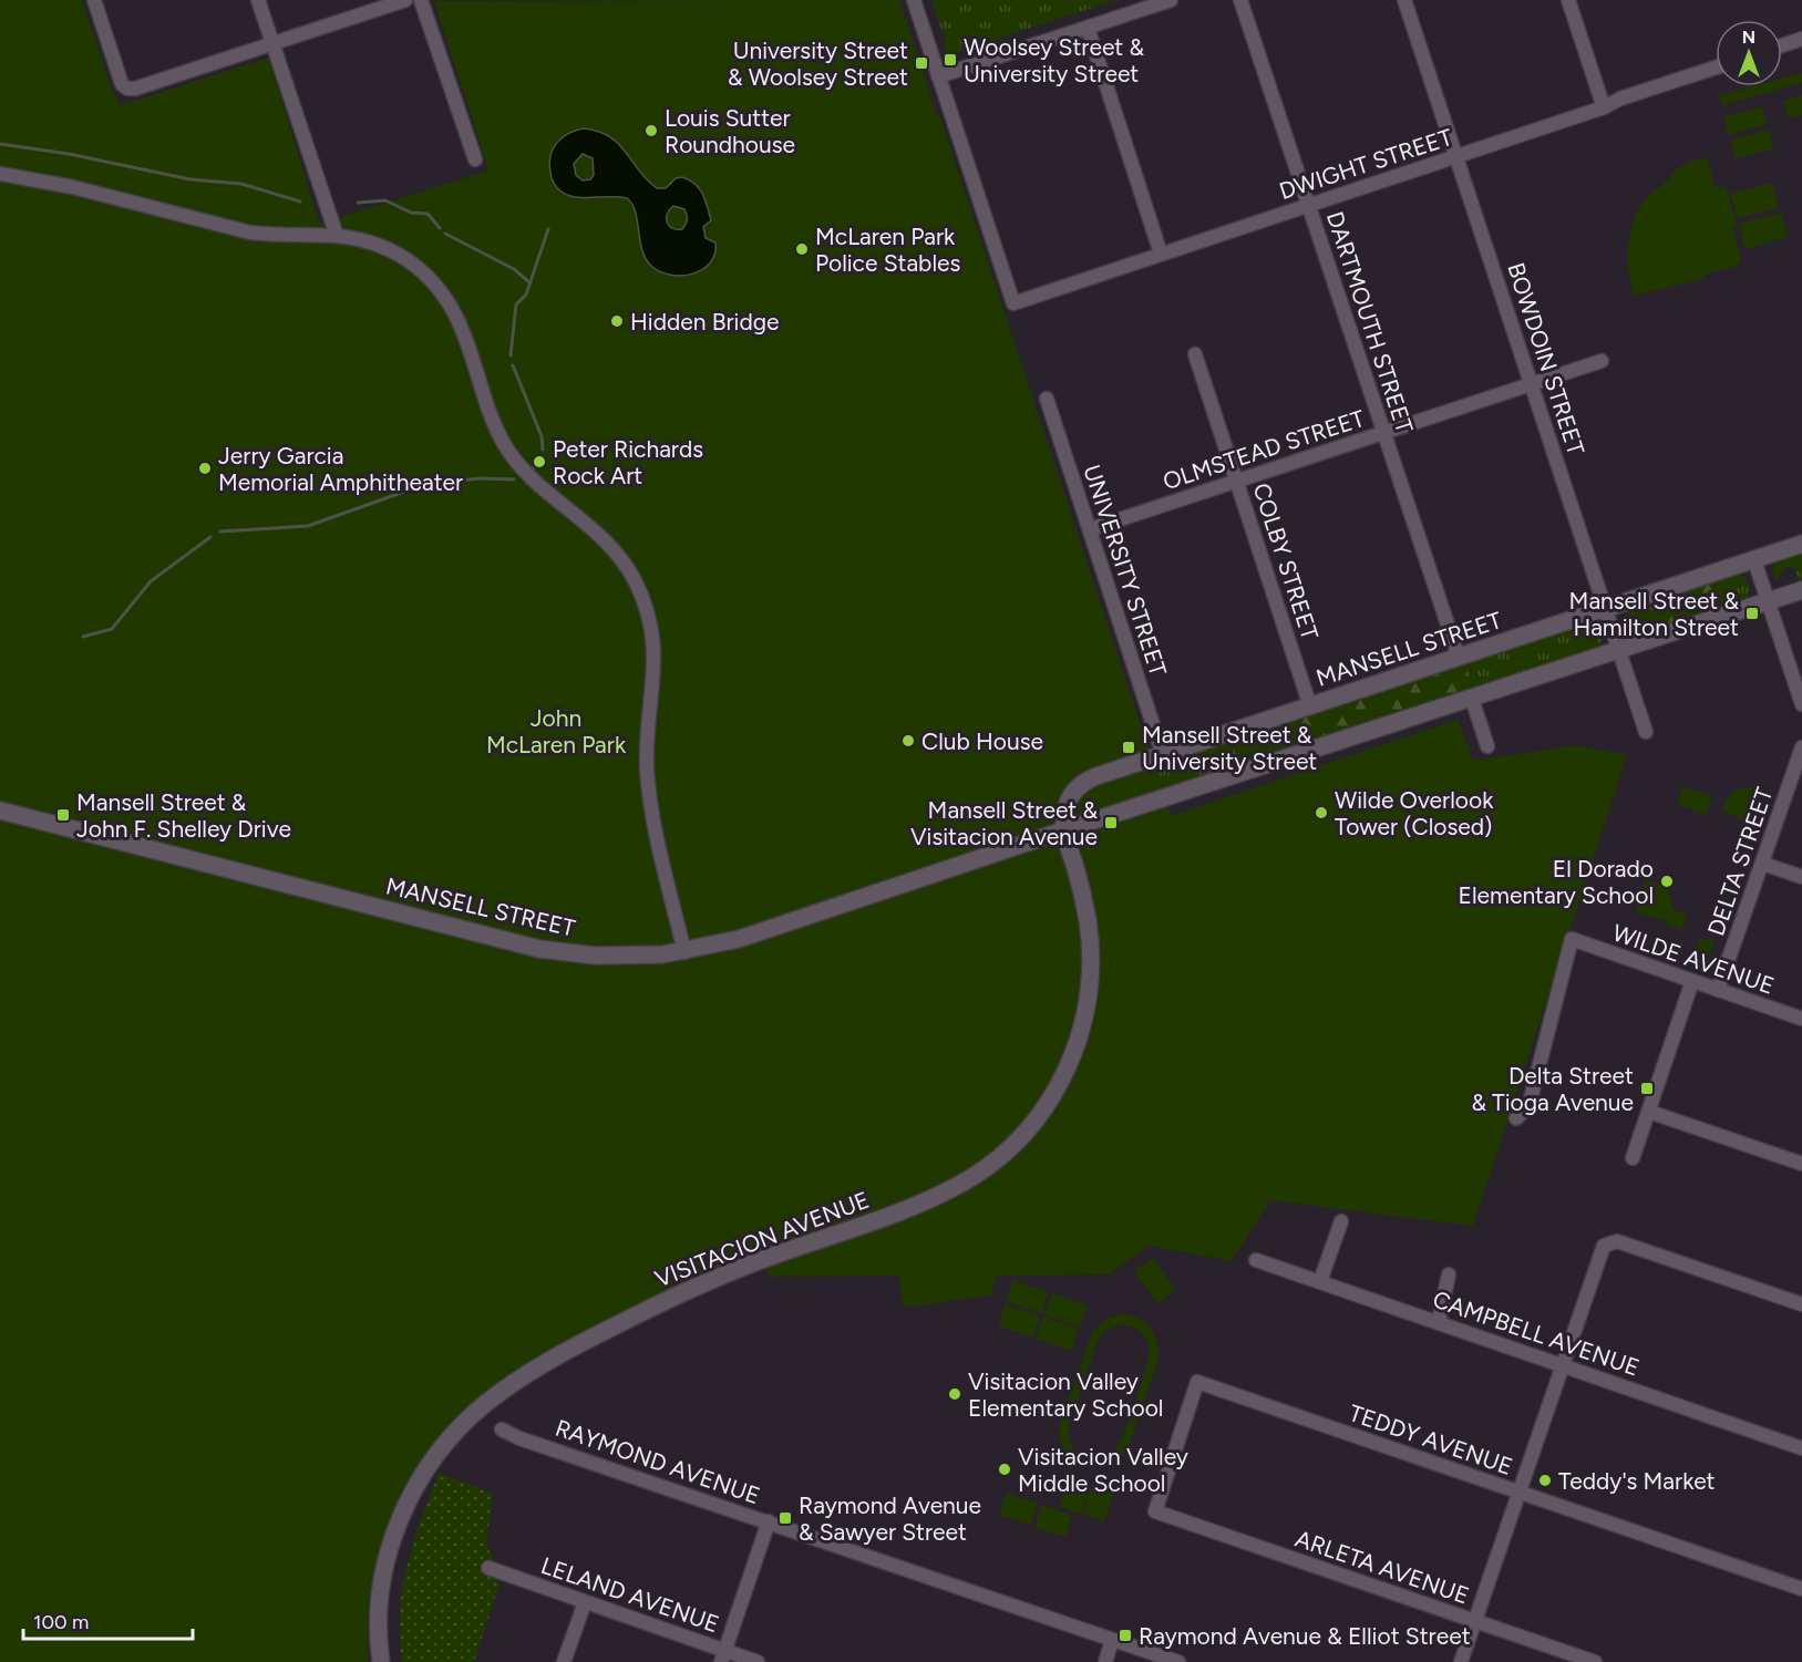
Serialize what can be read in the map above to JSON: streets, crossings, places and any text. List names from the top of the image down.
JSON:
{
  "streets": {
    "street": [
      "DWIGHT STREET",
      "DARTMOUTH STREET",
      "BOWDOIN STREET",
      "OLMSTEAD STREET",
      "COLBY STREET",
      "UNIVERSITY STREET",
      "MANSELL STREET",
      "DELTA STREET",
      "WILDE AVENUE",
      "VISITACION AVENUE",
      "CAMPBELL AVENUE",
      "TEDDY AVENUE",
      "RAYMOND AVENUE",
      "ARLETA AVENUE",
      "LELAND AVENUE"
    ]
  },
  "crossings": [
    ["DWIGHT STREET", "DARTMOUTH STREET"],
    ["DWIGHT STREET", "BOWDOIN STREET"],
    ["DARTMOUTH STREET", "OLMSTEAD STREET"],
    ["DARTMOUTH STREET", "MANSELL STREET"],
    ["BOWDOIN STREET", "OLMSTEAD STREET"],
    ["BOWDOIN STREET", "MANSELL STREET"],
    ["OLMSTEAD STREET", "COLBY STREET"],
    ["OLMSTEAD STREET", "UNIVERSITY STREET"],
    ["COLBY STREET", "MANSELL STREET"],
    ["UNIVERSITY STREET", "MANSELL STREET"],
    ["MANSELL STREET", "VISITACION AVENUE"],
    ["DELTA STREET", "WILDE AVENUE"],
    ["TEDDY AVENUE", "ARLETA AVENUE"]
  ],
  "parks": ["John McLaren Park"],
  "places": {
    "transit": [
      "Woolsey Street & University Street",
      "University Street & Woolsey Street",
      "Mansell Street & Hamilton Street",
      "Mansell Street & University Street",
      "Mansell Street & John F. Shelley Drive",
      "Mansell Street & Visitacion Avenue",
      "Delta Street & Tioga Avenue",
      "Raymond Avenue & Sawyer Street",
      "Raymond Avenue & Elliot Street"
    ],
    "other": [
      "Louis Sutter Roundhouse",
      "McLaren Park Police Stables",
      "Hidden Bridge",
      "Peter Richards Rock Art",
      "Jerry Garcia Memorial Amphitheater",
      "Club House",
      "Wilde Overlook Tower (Closed)",
      "El Dorado Elementary School",
      "Visitacion Valley Elementary School",
      "Visitacion Valley Middle School",
      "Teddy's Market"
    ]
  },
  "scale_bar": "100 m",
  "north": "top"
}
